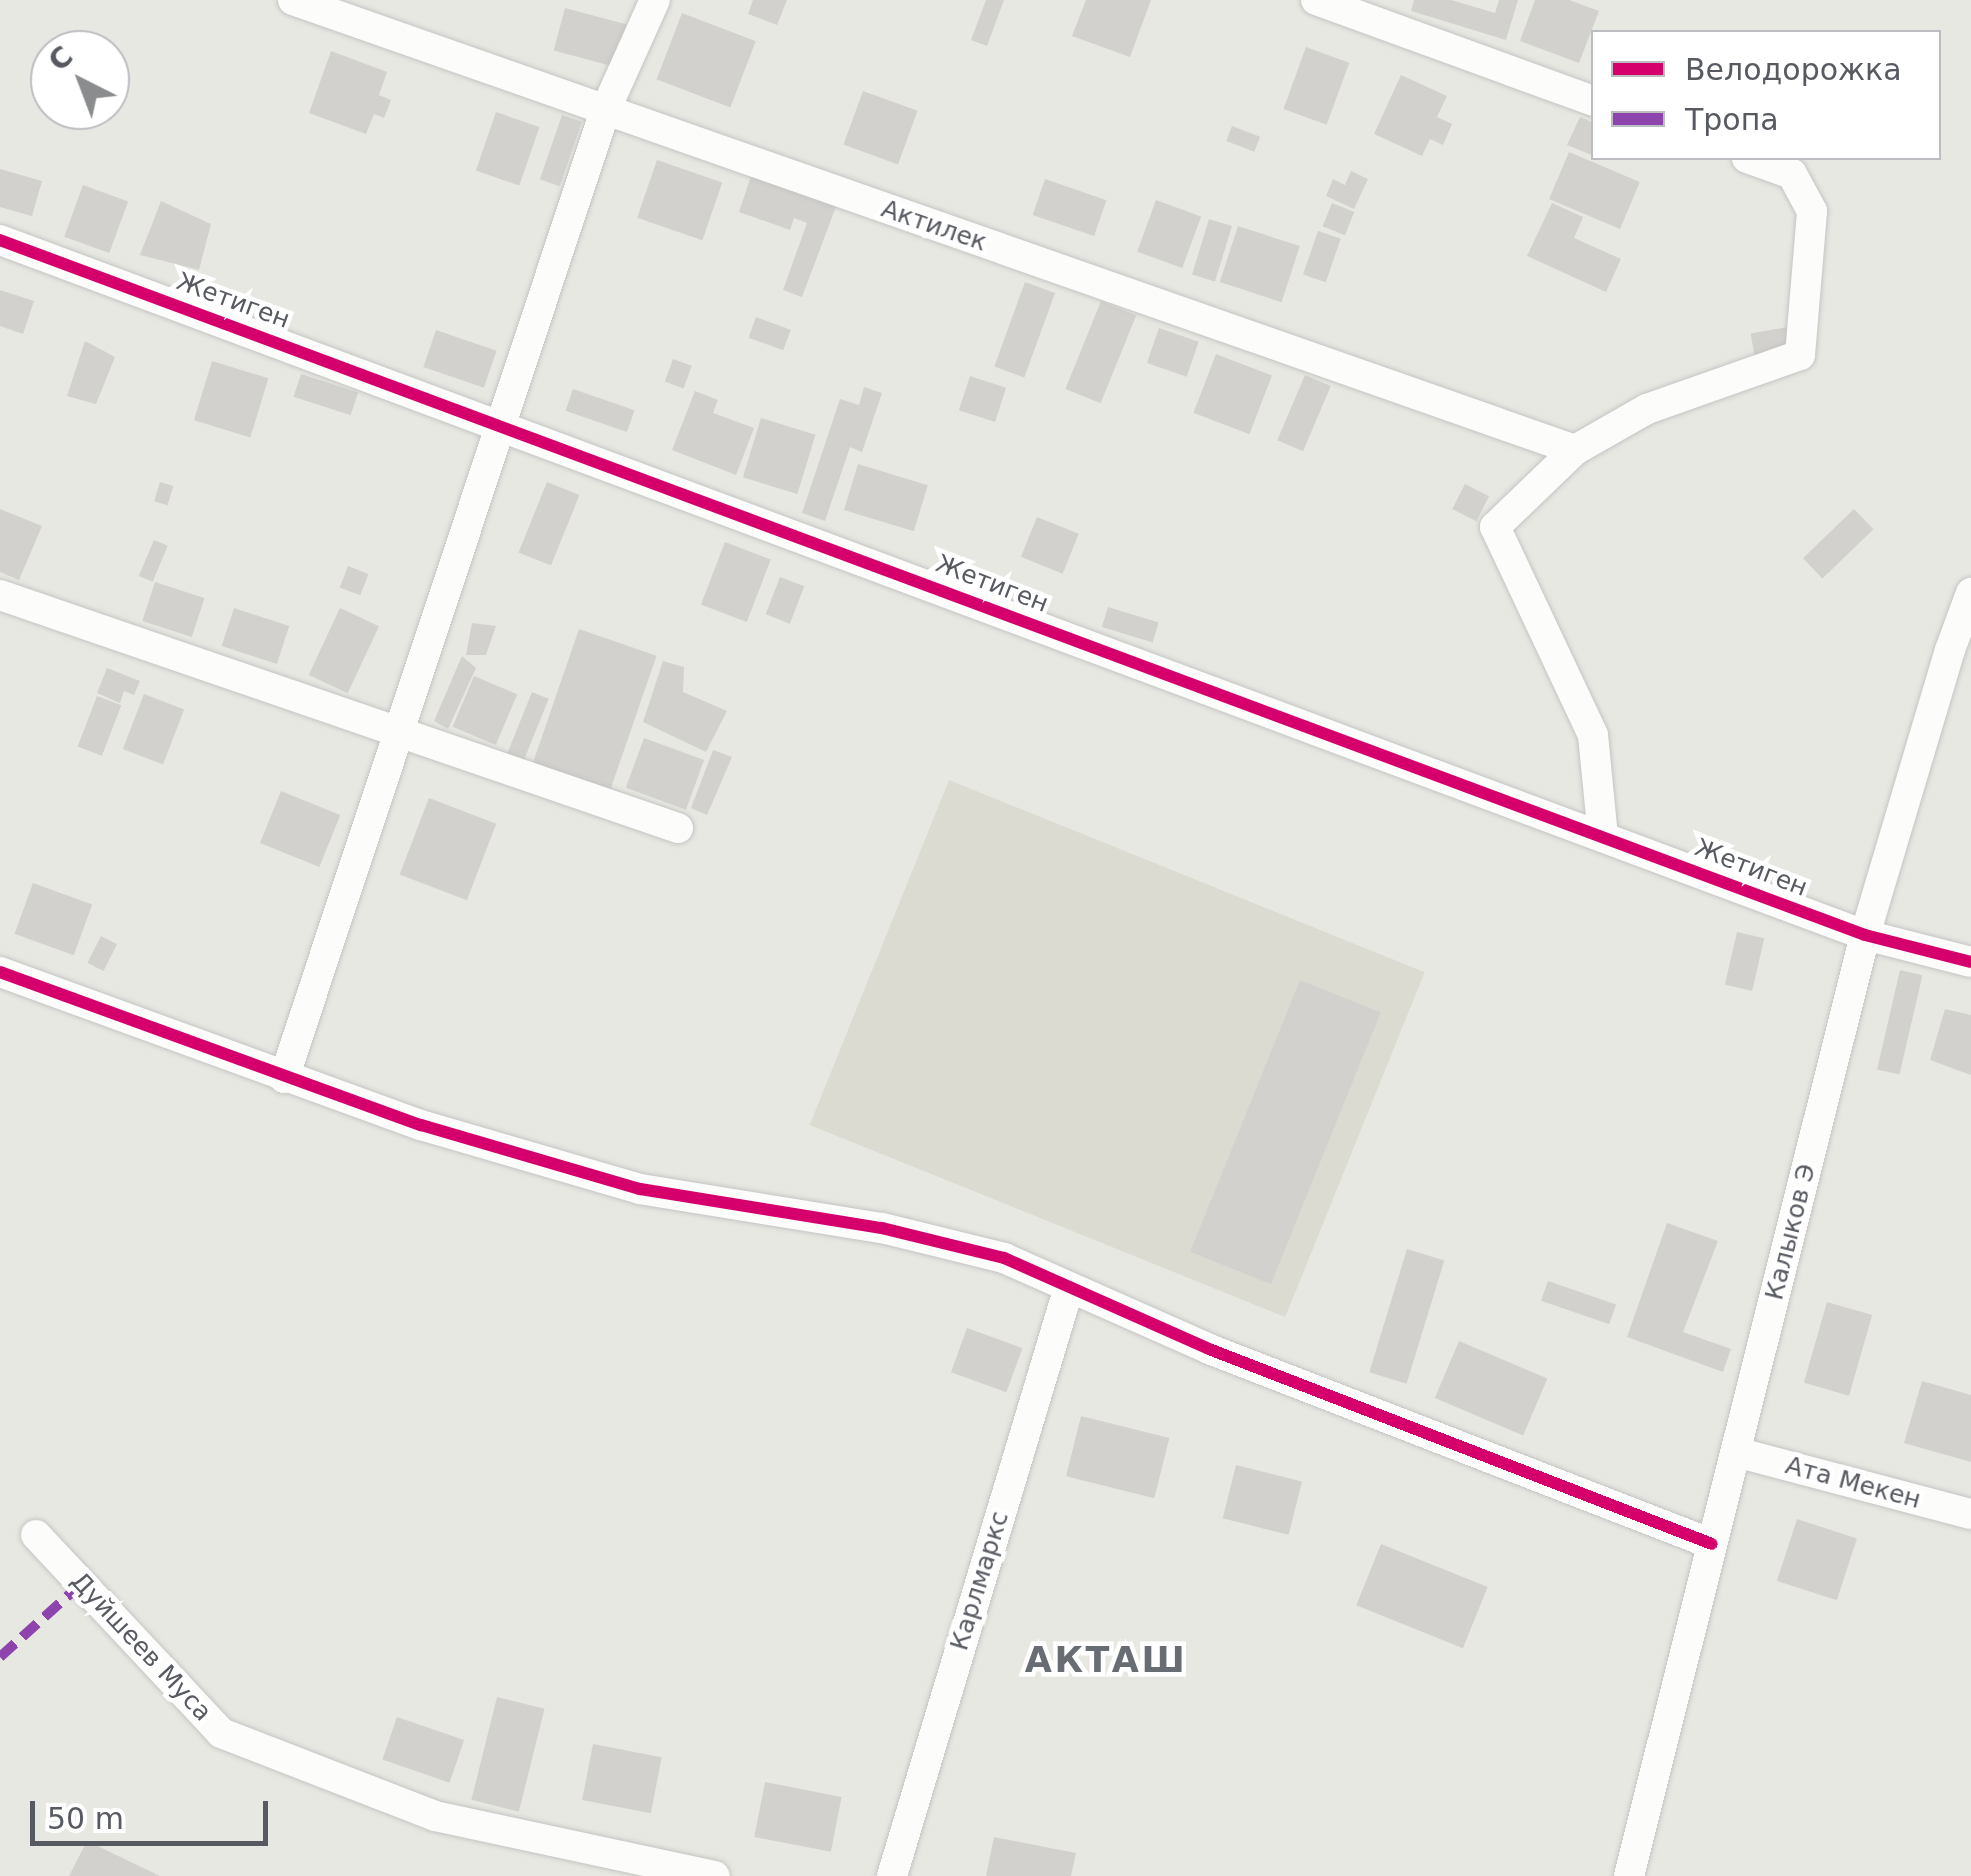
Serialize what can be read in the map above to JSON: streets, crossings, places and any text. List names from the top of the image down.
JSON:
{
  "streets": {
    "street": [
      "Актилек",
      "Жетиген",
      "Калыков Э",
      "Ата Мекен",
      "Карлмаркс",
      "Дуйшеев Муса"
    ]
  },
  "crossings": [
    ["Жетиген", "Калыков Э"],
    ["Калыков Э", "Ата Мекен"]
  ],
  "districts": ["АКТАШ"],
  "legend": ["Велодорожка", "Тропа"],
  "scale_bar": "50 m",
  "north": "top left"
}
